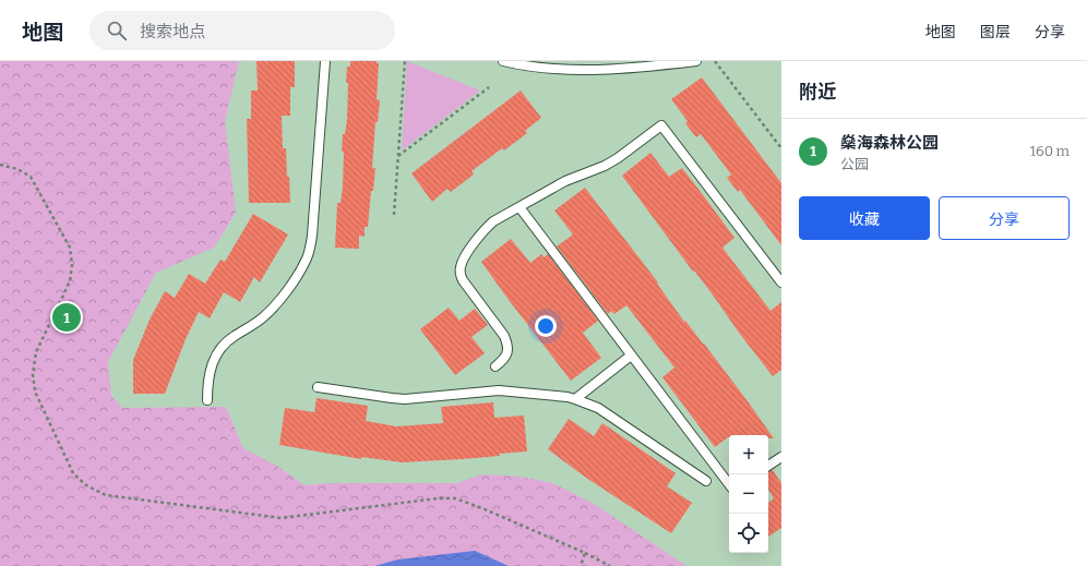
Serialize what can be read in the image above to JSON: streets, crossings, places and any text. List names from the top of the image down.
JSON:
{
  "page": {
    "header": "地图",
    "search": "搜索地点",
    "nav": ["地图", "图层", "分享"],
    "heading": "附近",
    "list": [
      {
        "mark": "1",
        "name": "燊海森林公园",
        "note": "公园",
        "value": "160 m"
      }
    ],
    "buttons": ["收藏", "分享"],
    "pins": "1",
    "map_buttons": ["+", "−"]
  }
}
